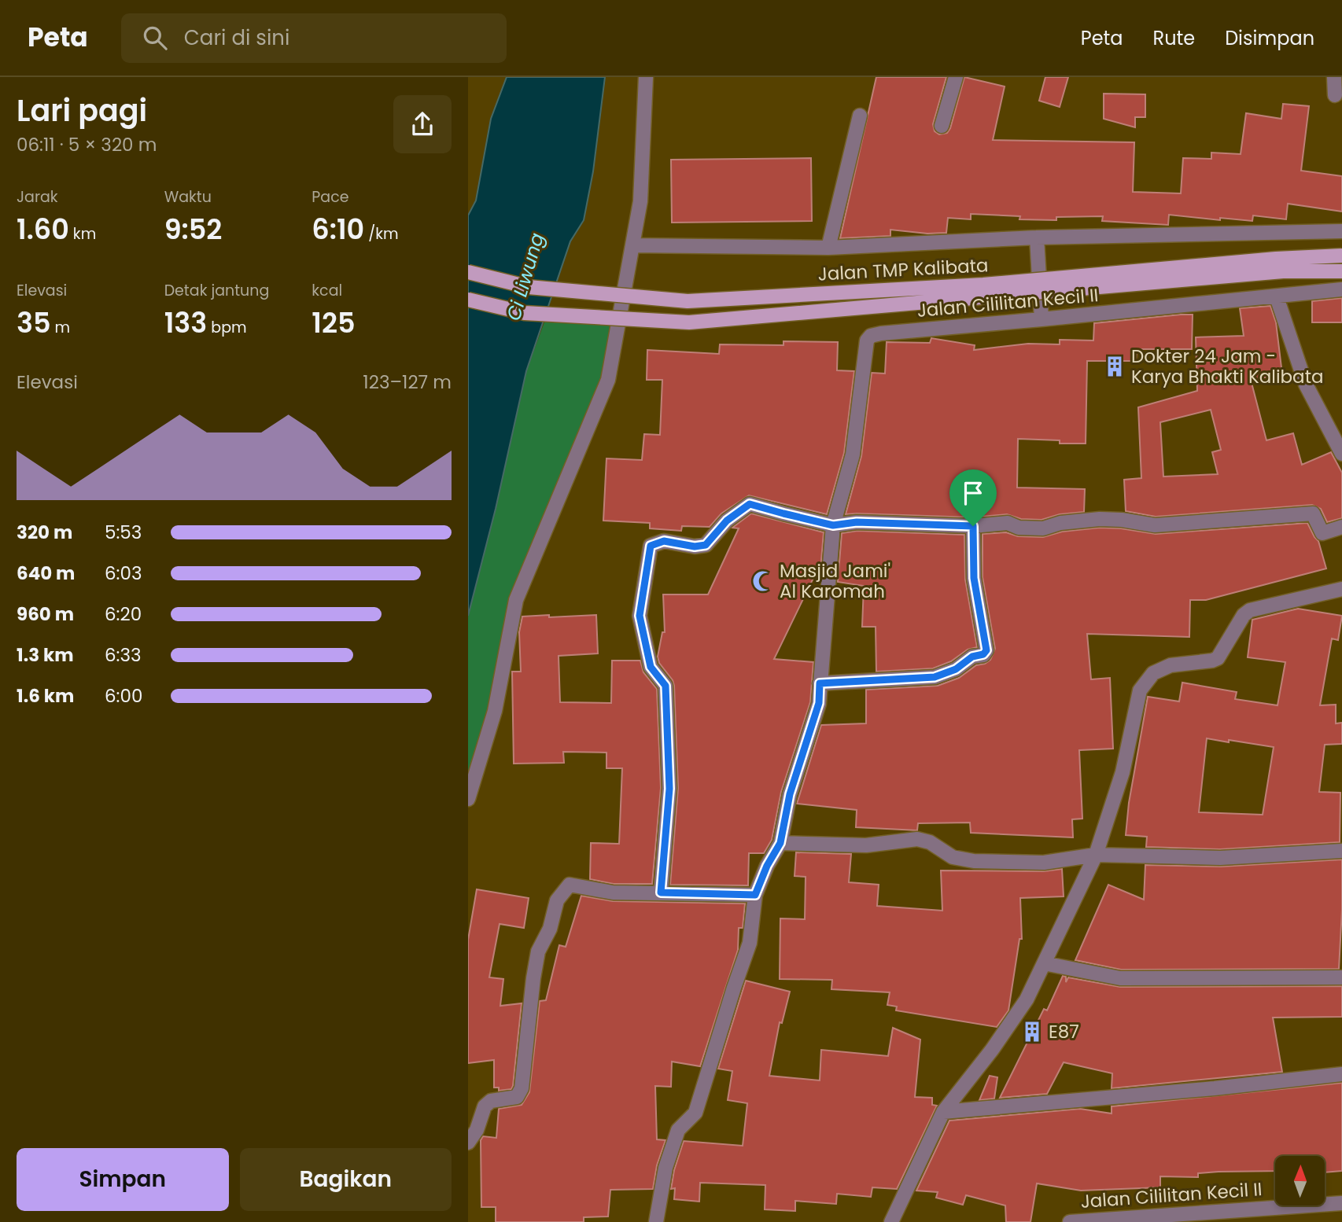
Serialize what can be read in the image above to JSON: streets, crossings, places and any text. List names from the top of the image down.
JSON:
{
  "streets": {
    "main road": ["Jalan TMP Kalibata"],
    "street": ["Jalan Cililitan Kecil II"]
  },
  "water": ["Ci Liwung"],
  "places": {
    "building": ["Dokter 24 Jam - Karya Bhakti Kalibata", "E87"],
    "mosque": ["Masjid Jami' Al Karomah"]
  },
  "north": "top",
  "page": {
    "header": "Peta",
    "search": "Cari di sini",
    "nav": ["Peta", "Rute", "Disimpan"],
    "heading": ["Lari pagi", "06:11 · 5 × 320 m"],
    "stats": [
      ["Jarak", "1.60 km"],
      ["Waktu", "9:52"],
      ["Pace", "6:10 /km"],
      ["Elevasi", "35 m"],
      ["Detak jantung", "133 bpm"],
      ["kcal", "125"]
    ],
    "chart": ["Elevasi", "123–127 m"],
    "list": [
      {
        "name": "320 m",
        "note": "5:53"
      },
      {
        "name": "640 m",
        "note": "6:03"
      },
      {
        "name": "960 m",
        "note": "6:20"
      },
      {
        "name": "1.3 km",
        "note": "6:33"
      },
      {
        "name": "1.6 km",
        "note": "6:00"
      }
    ],
    "buttons": ["Simpan", "Bagikan"]
  }
}
